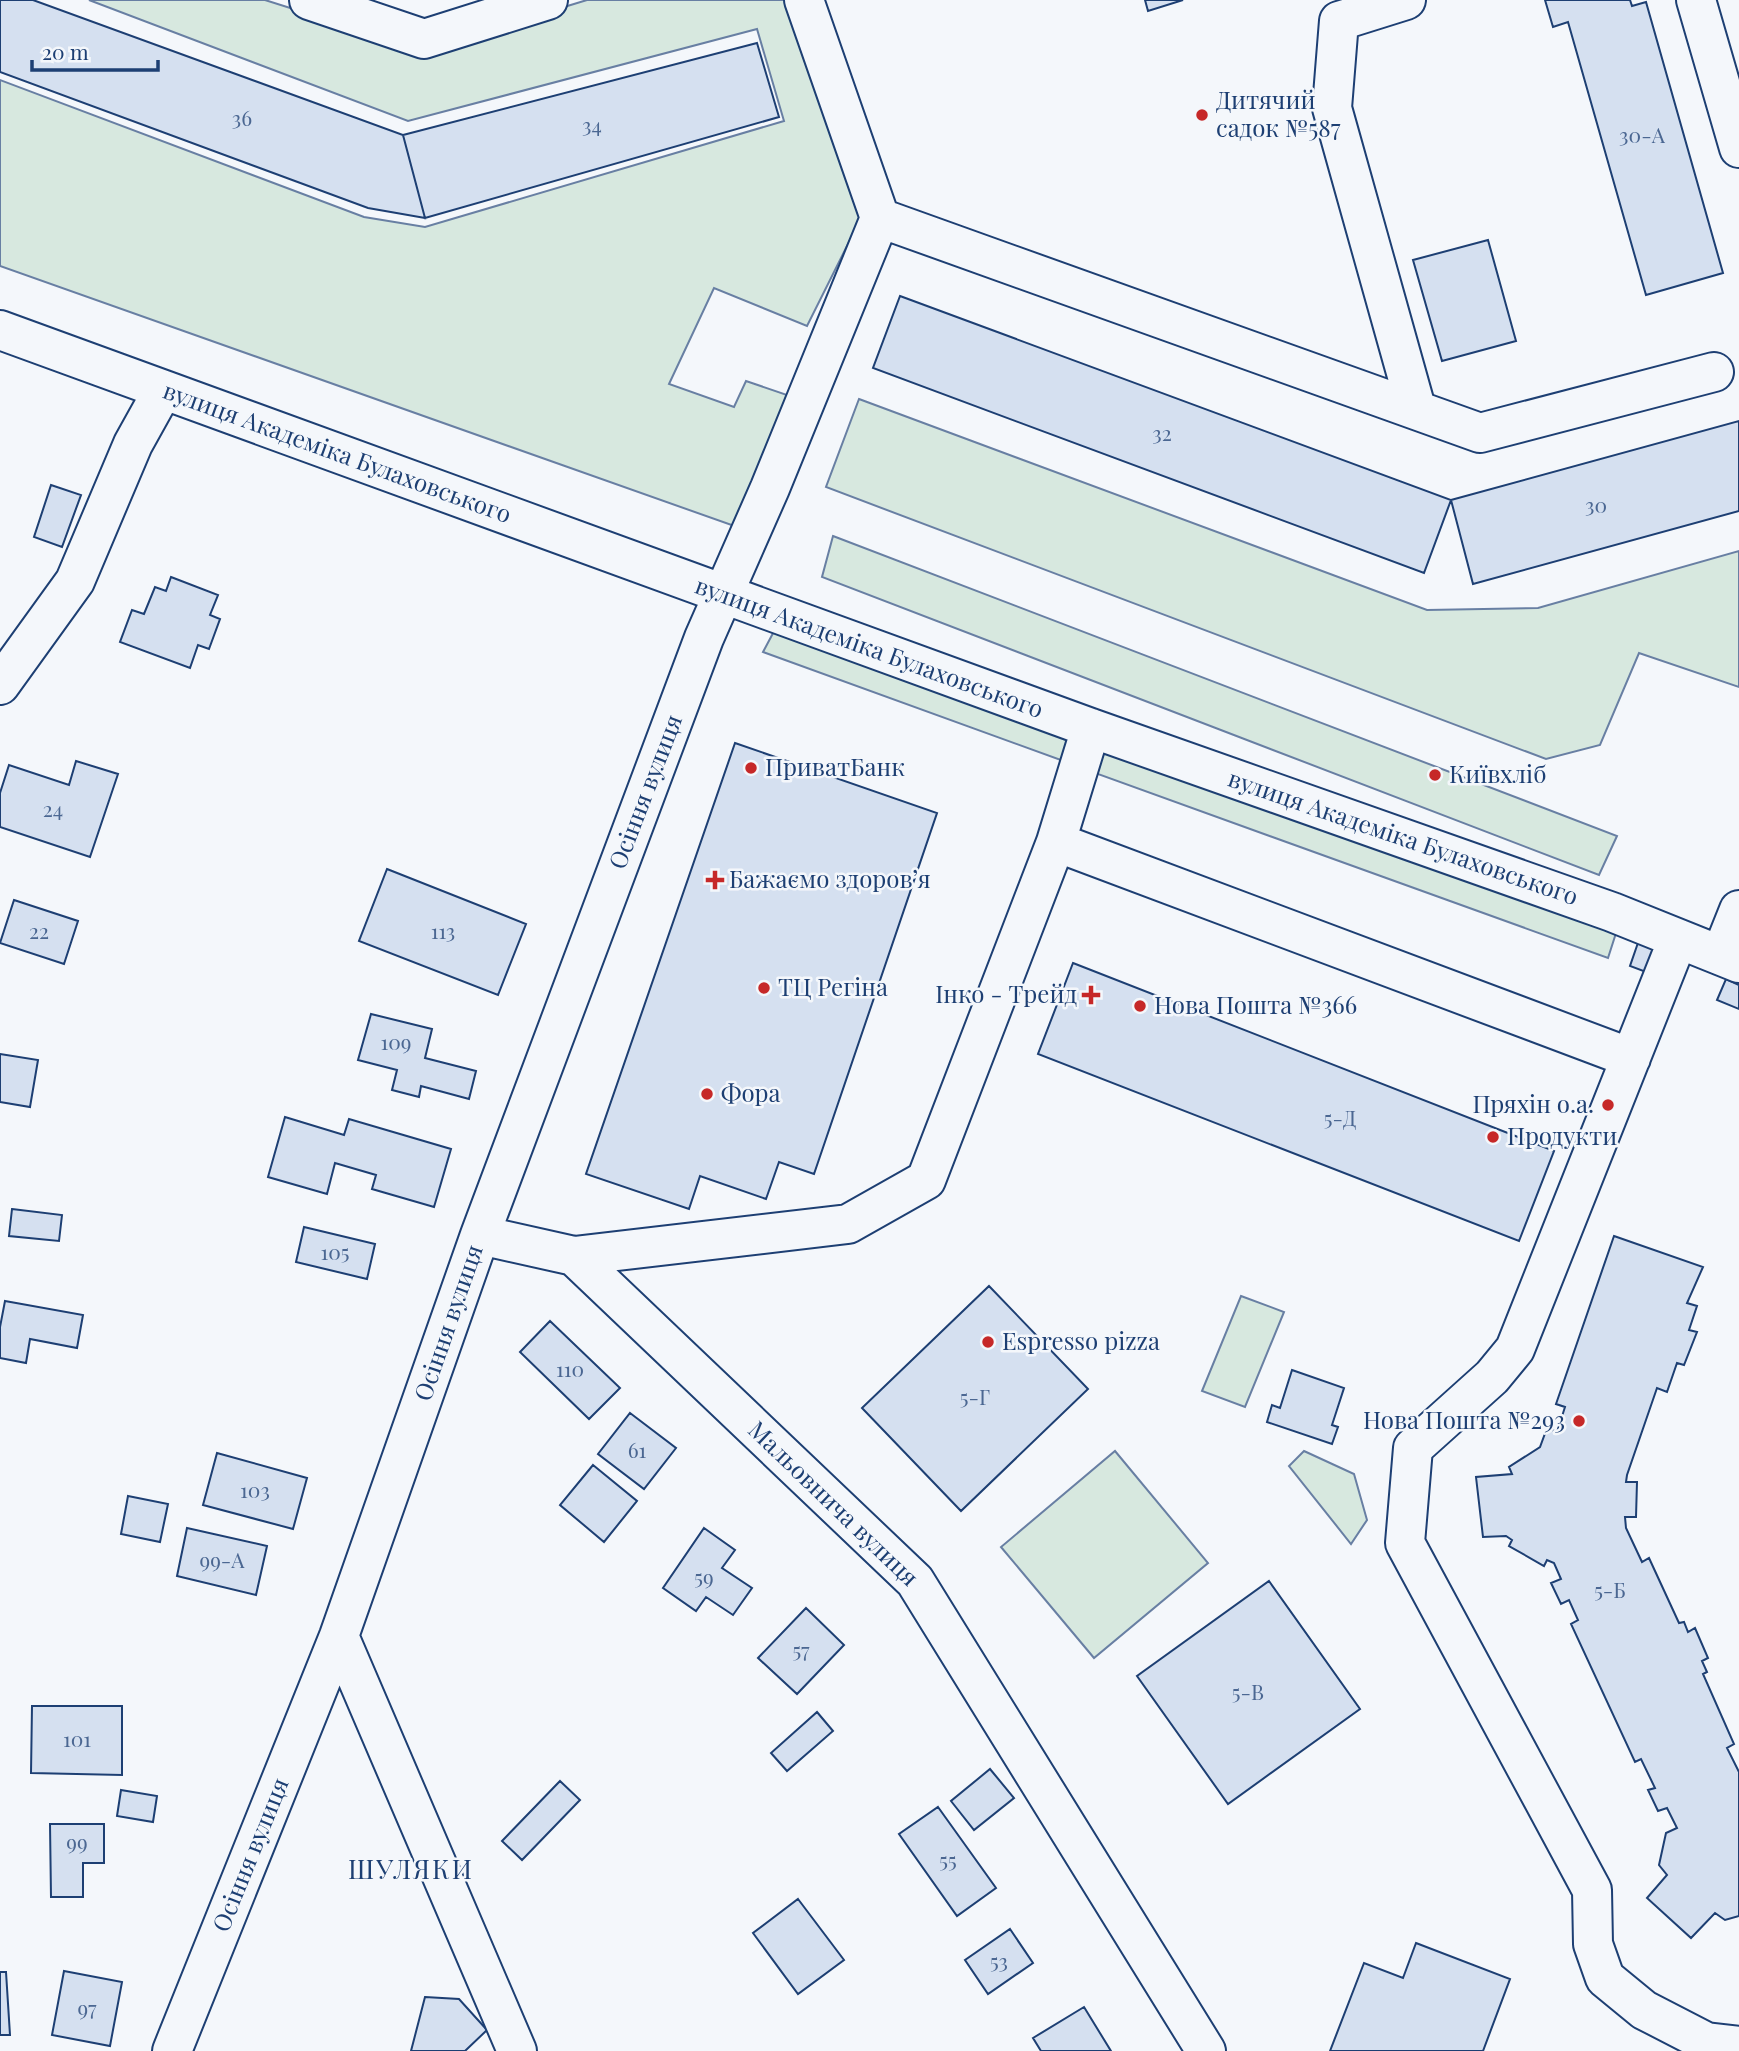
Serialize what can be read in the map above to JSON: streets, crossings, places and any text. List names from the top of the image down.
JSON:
{
  "streets": {
    "street": ["вулиця Академіка Булаховського", "Осіння вулиця", "Мальовнича вулиця"]
  },
  "crossings": [
    ["вулиця Академіка Булаховського", "Осіння вулиця"]
  ],
  "districts": ["ШУЛЯКИ"],
  "places": {
    "other": [
      "Дитячий садок №587",
      "ПриватБанк",
      "Київхліб",
      "ТЦ Регіна",
      "Нова Пошта №366",
      "Фора",
      "Пряхін о.а.",
      "Продукти",
      "Espresso pizza",
      "Нова Пошта №293"
    ],
    "health": ["Бажаємо здоровʼя", "Інко - Трейд"]
  },
  "house_numbers": [
    "36",
    "34",
    "30-А",
    "32",
    "30",
    "24",
    "22",
    "113",
    "109",
    "5-Д",
    "105",
    "110",
    "5-Г",
    "61",
    "103",
    "99-А",
    "59",
    "5-Б",
    "57",
    "5-В",
    "101",
    "99",
    "55",
    "53",
    "97"
  ],
  "scale_bar": "20 m"
}
